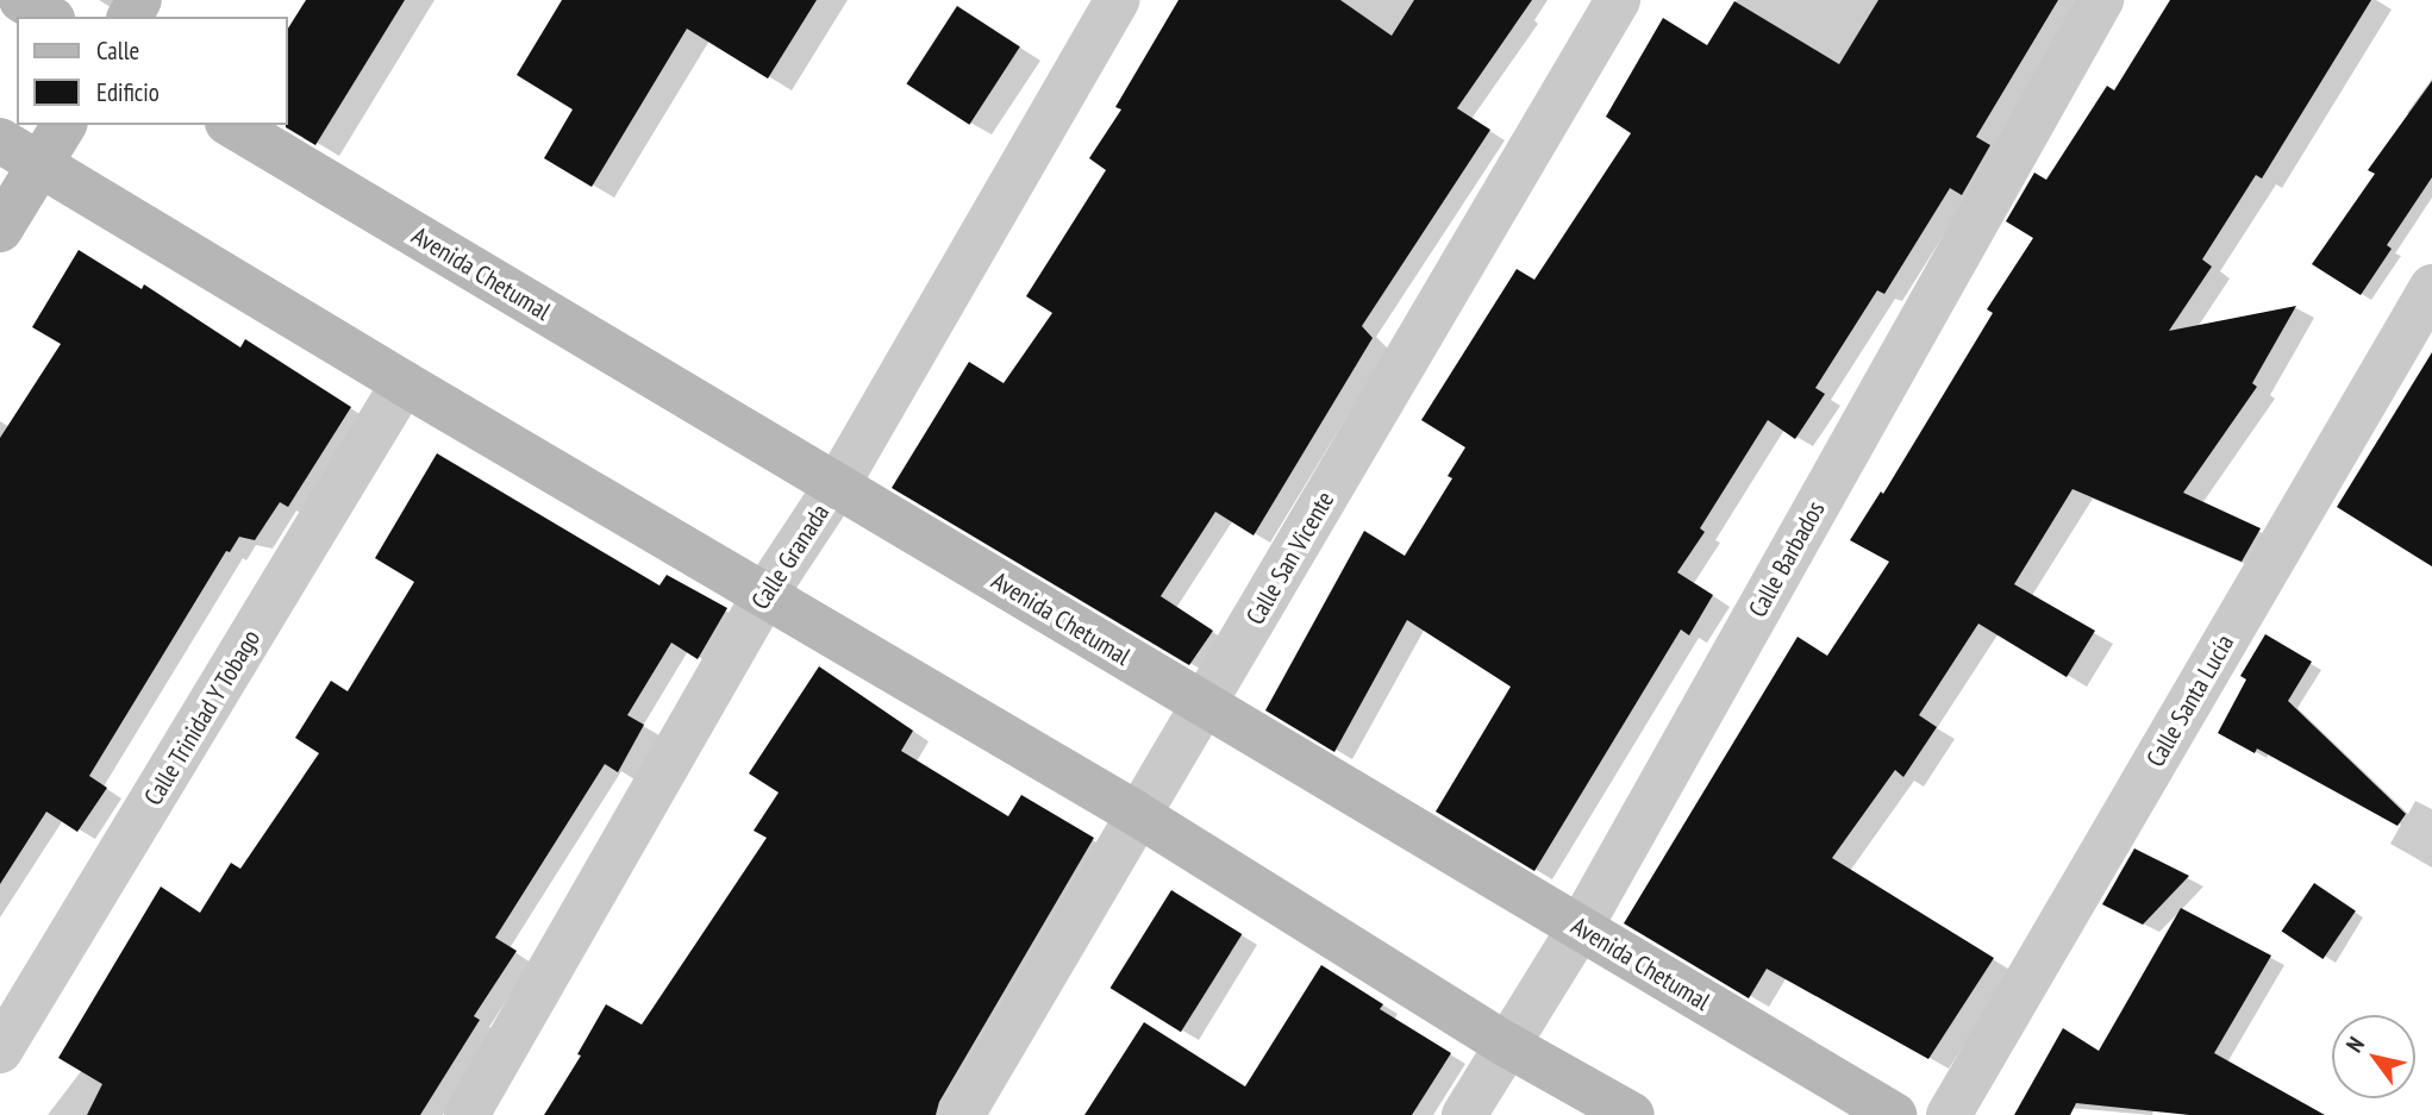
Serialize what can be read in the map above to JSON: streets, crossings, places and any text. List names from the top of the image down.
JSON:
{
  "streets": {
    "main road": ["Avenida Chetumal"],
    "street": [
      "Calle Granada",
      "Calle San Vicente",
      "Calle Barbados",
      "Calle Santa Lucía",
      "Calle Trinidad Y Tobago"
    ]
  },
  "crossings": [
    ["Avenida Chetumal", "Calle Granada"],
    ["Avenida Chetumal", "Calle San Vicente"],
    ["Avenida Chetumal", "Calle Barbados"]
  ],
  "legend": ["Calle", "Edificio"],
  "north": "top left"
}
